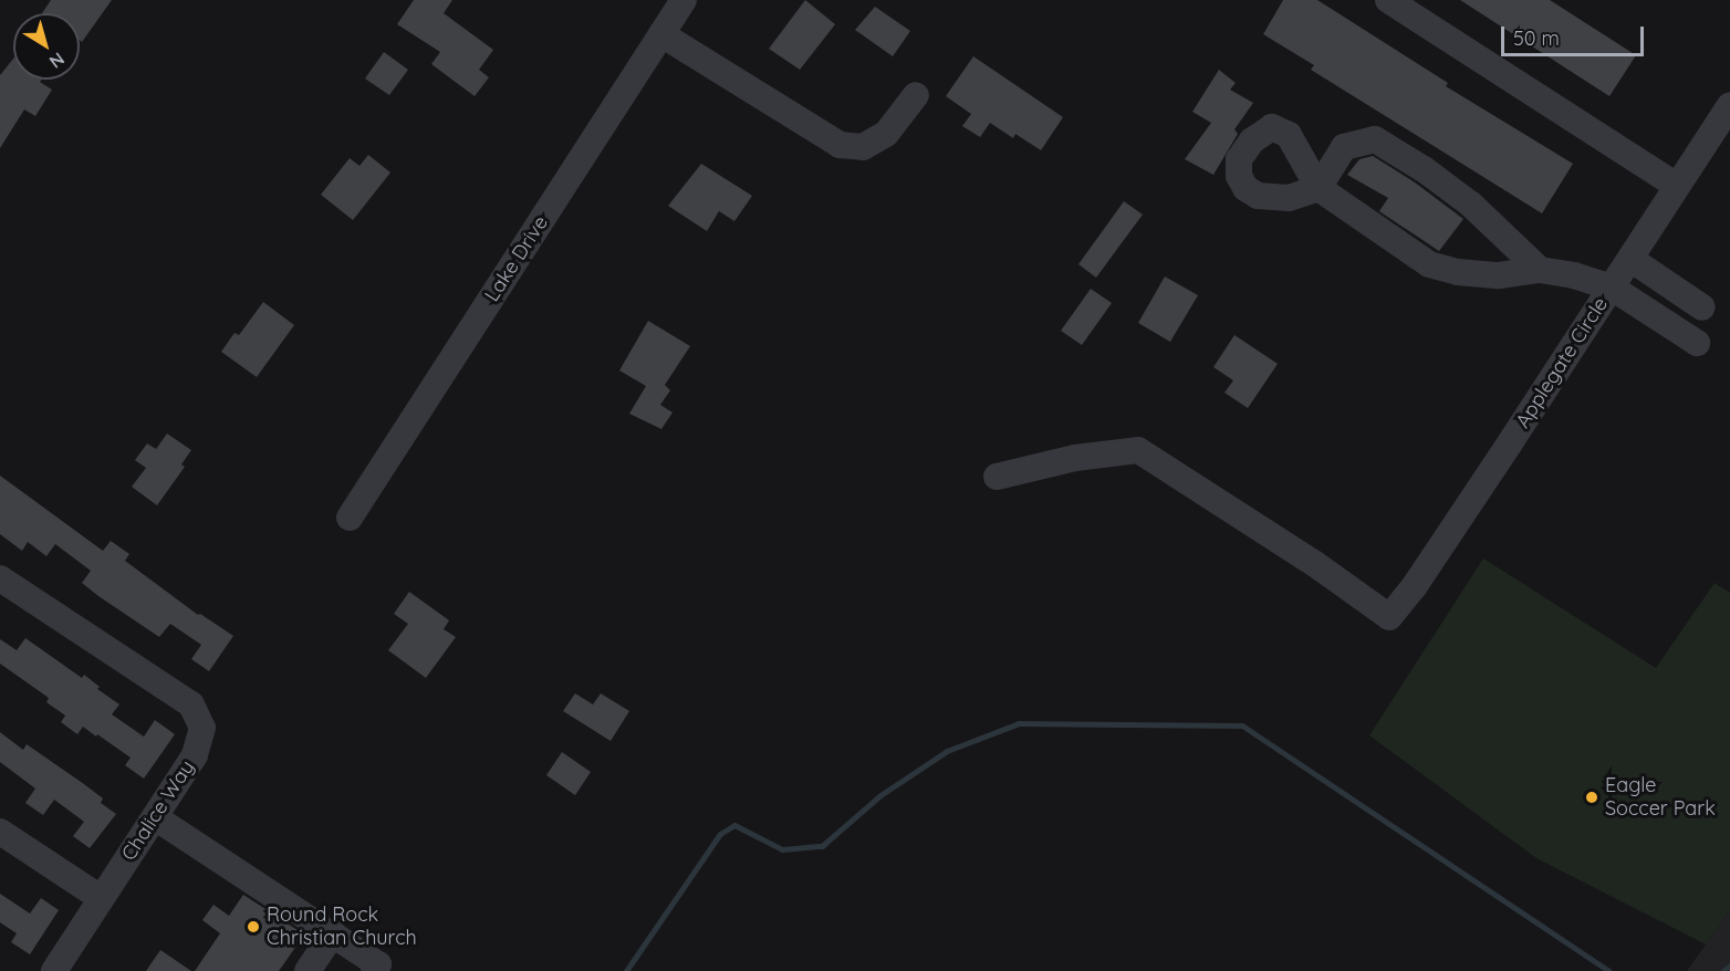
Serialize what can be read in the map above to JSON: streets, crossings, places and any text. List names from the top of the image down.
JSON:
{
  "streets": {
    "street": ["Lake Drive", "Applegate Circle", "Chalice Way"]
  },
  "places": ["Eagle Soccer Park", "Round Rock Christian Church"],
  "scale_bar": "50 m",
  "north": "bottom right"
}
